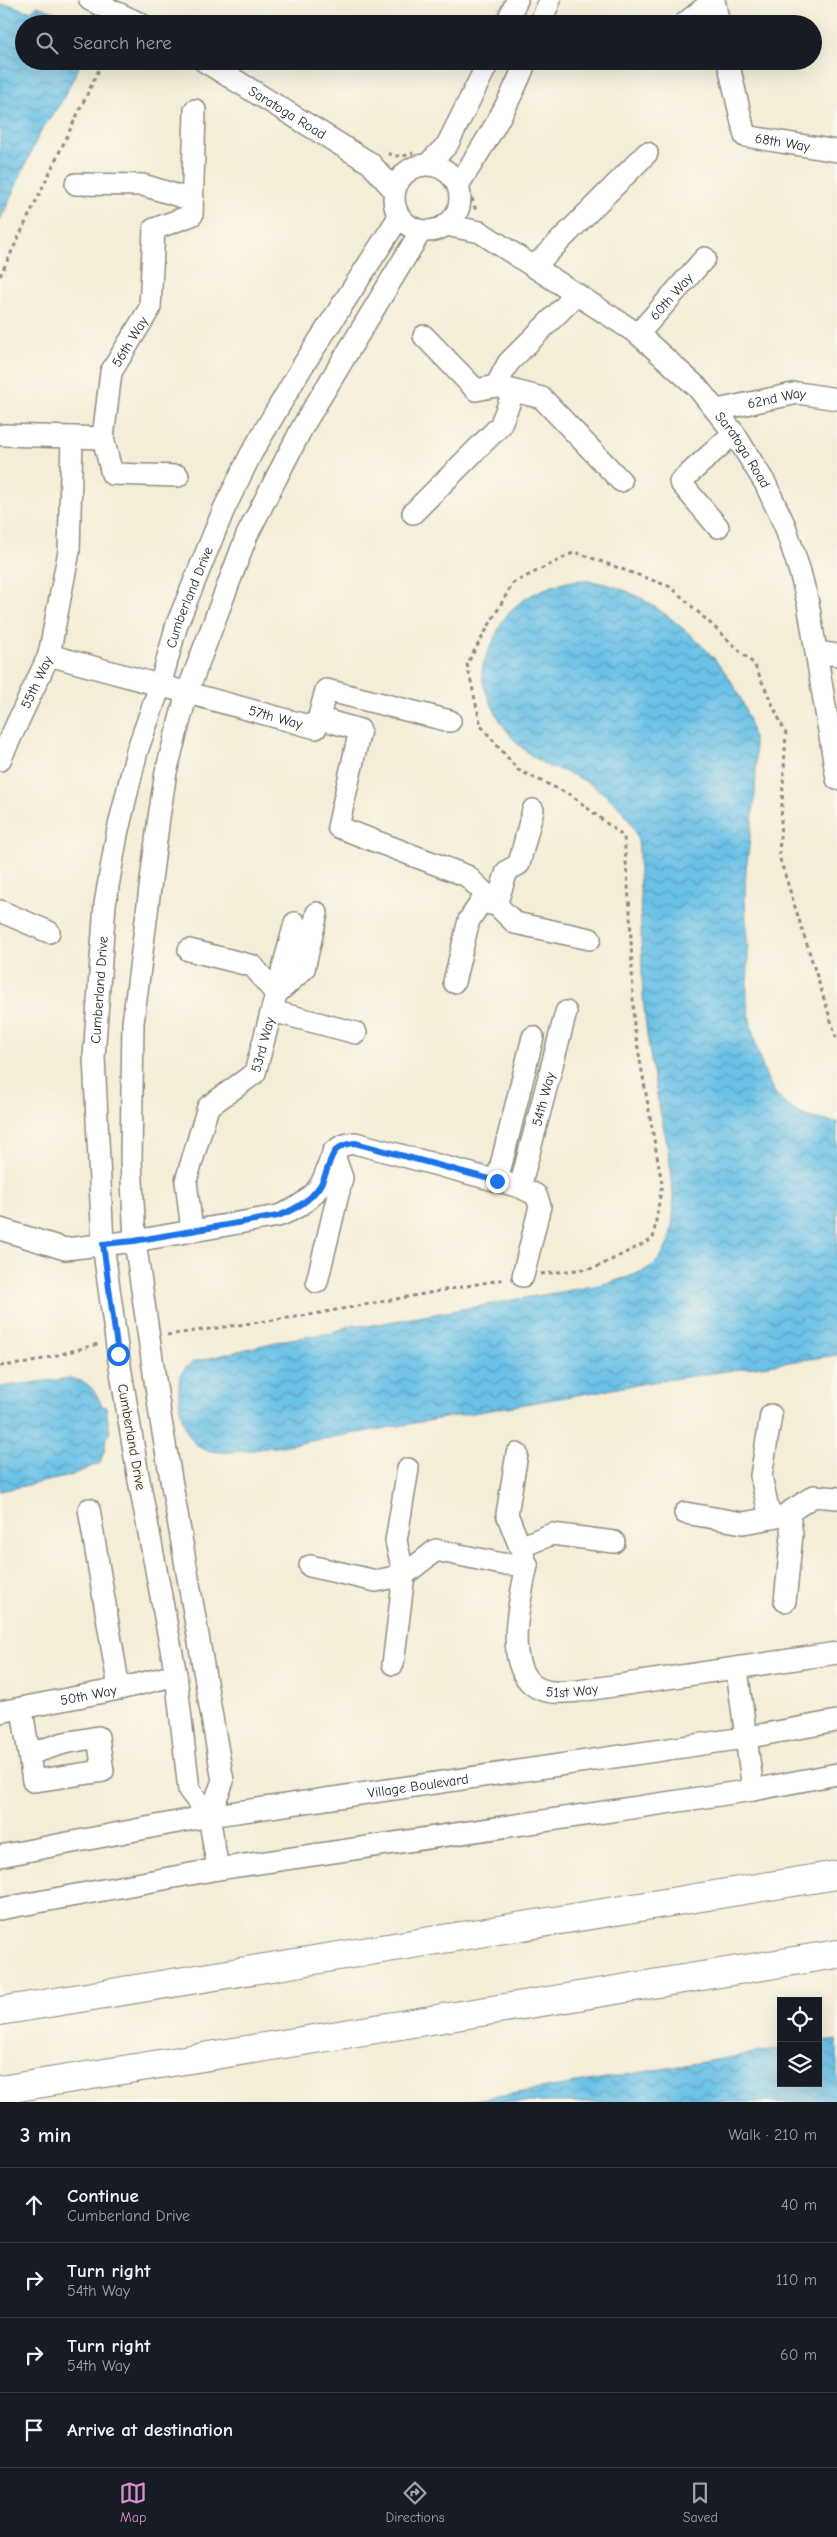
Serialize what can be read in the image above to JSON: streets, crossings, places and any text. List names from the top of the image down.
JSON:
{
  "streets": {
    "street": [
      "Saratoga Road",
      "68th Way",
      "60th Way",
      "56th Way",
      "62nd Way",
      "Cumberland Drive",
      "55th Way",
      "57th Way",
      "53rd Way",
      "54th Way",
      "51st Way",
      "50th Way",
      "Village Boulevard"
    ]
  },
  "crossings": [
    ["Saratoga Road", "60th Way"],
    ["Saratoga Road", "62nd Way"],
    ["Saratoga Road", "Cumberland Drive"],
    ["Cumberland Drive", "55th Way"],
    ["Cumberland Drive", "57th Way"],
    ["Cumberland Drive", "50th Way"],
    ["Cumberland Drive", "Village Boulevard"],
    ["55th Way", "57th Way"]
  ],
  "page": {
    "search": "Search here",
    "heading": ["3 min", "Walk · 210 m"],
    "list": [
      ["Continue", "Cumberland Drive", "40 m"],
      ["Turn right", "54th Way", "110 m"],
      ["Turn right", "54th Way", "60 m"],
      "Arrive at destination"
    ],
    "nav": ["Map", "Directions", "Saved"]
  }
}
